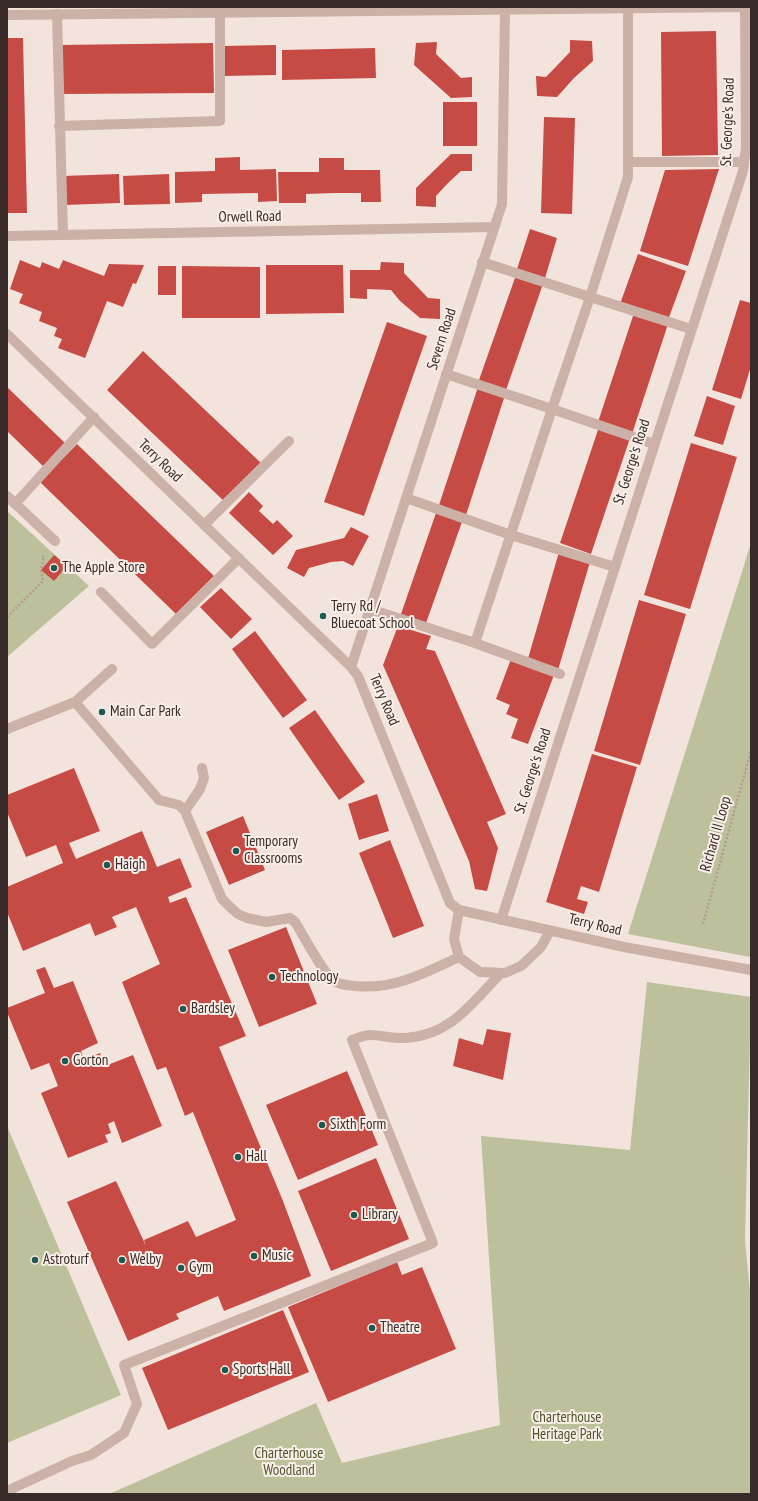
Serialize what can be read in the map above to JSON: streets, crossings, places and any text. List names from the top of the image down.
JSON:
{
  "streets": {
    "street": [
      "St. George's Road",
      "Orwell Road",
      "Severn Road",
      "Terry Road"
    ],
    "path": ["Richard II Loop"]
  },
  "crossings": [
    ["St. George's Road", "Terry Road"],
    ["Orwell Road", "Severn Road"],
    ["Severn Road", "Terry Road"]
  ],
  "parks": ["Charterhouse Heritage Park", "Charterhouse Woodland"],
  "places": [
    "The Apple Store",
    "Terry Rd / Bluecoat School",
    "Main Car Park",
    "Temporary Classrooms",
    "Haigh",
    "Technology",
    "Bardsley",
    "Gorton",
    "Sixth Form",
    "Hall",
    "Library",
    "Music",
    "Astroturf",
    "Welby",
    "Gym",
    "Theatre",
    "Sports Hall"
  ]
}
